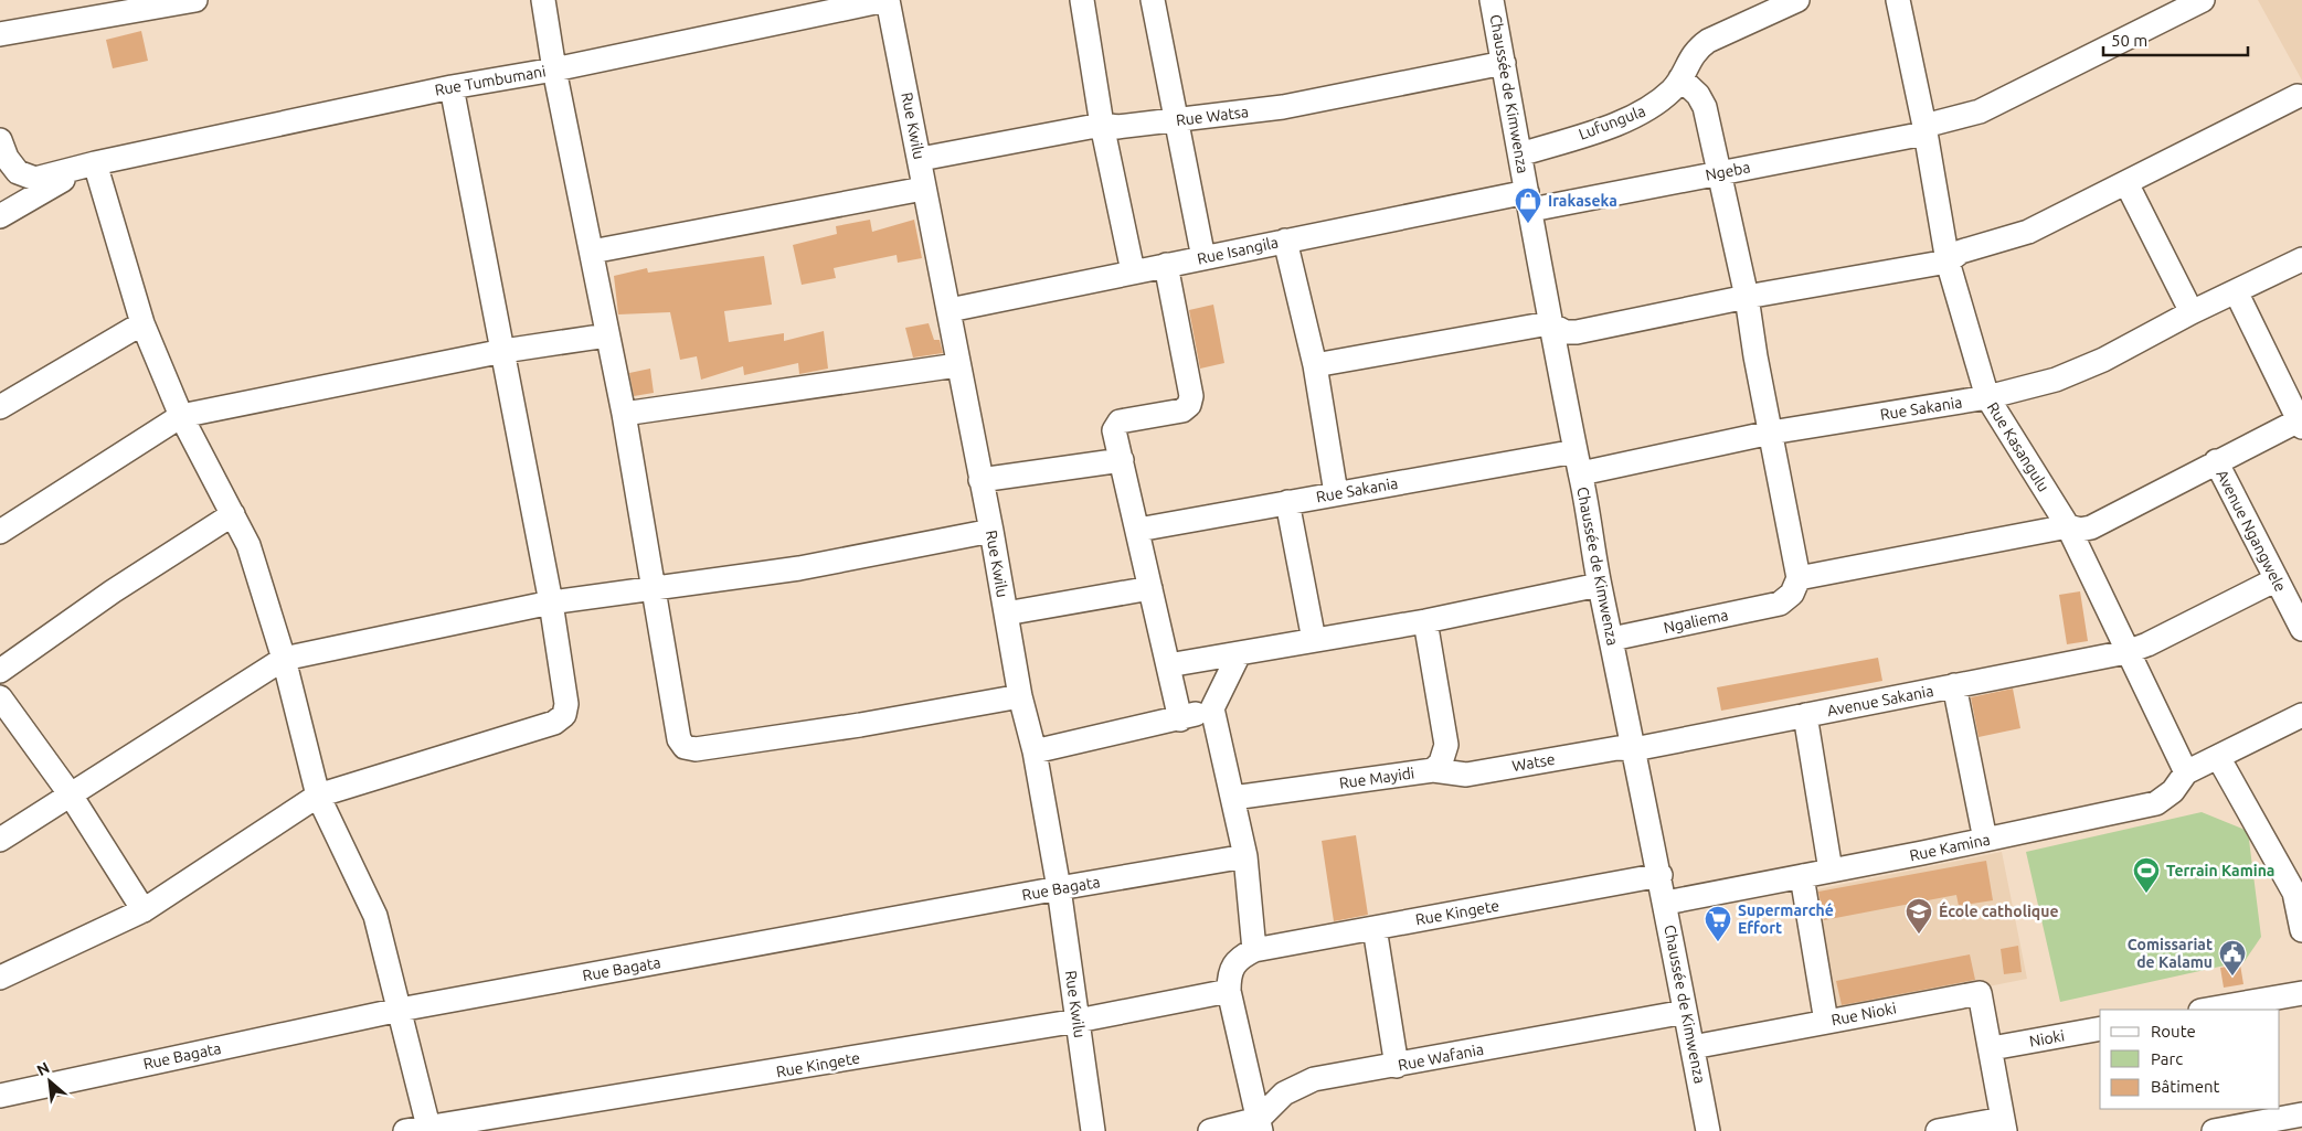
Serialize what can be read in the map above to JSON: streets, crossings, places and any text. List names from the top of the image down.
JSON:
{
  "streets": {
    "street": [
      "Rue Tumbumani",
      "Chaussée de Kimwenza",
      "Rue Watsa",
      "Lufungula",
      "Rue Kwilu",
      "Ngeba",
      "Rue Isangila",
      "Rue Sakania",
      "Rue Kasangulu",
      "Avenue Ngangwele",
      "Ngaliema",
      "Avenue Sakania",
      "Watse",
      "Rue Mayidi",
      "Rue Kamina",
      "Rue Bagata",
      "Rue Kingete",
      "Rue Nioki",
      "Nioki",
      "Rue Wafania"
    ]
  },
  "crossings": [
    ["Rue Tumbumani", "Rue Kwilu"],
    ["Chaussée de Kimwenza", "Rue Watsa"],
    ["Chaussée de Kimwenza", "Lufungula"],
    ["Chaussée de Kimwenza", "Ngeba"],
    ["Chaussée de Kimwenza", "Rue Isangila"],
    ["Chaussée de Kimwenza", "Rue Sakania"],
    ["Chaussée de Kimwenza", "Ngaliema"],
    ["Chaussée de Kimwenza", "Avenue Sakania"],
    ["Chaussée de Kimwenza", "Watse"],
    ["Chaussée de Kimwenza", "Rue Kamina"],
    ["Chaussée de Kimwenza", "Rue Kingete"],
    ["Chaussée de Kimwenza", "Rue Nioki"],
    ["Chaussée de Kimwenza", "Rue Wafania"],
    ["Rue Watsa", "Rue Kwilu"],
    ["Rue Kwilu", "Rue Isangila"],
    ["Rue Kwilu", "Rue Bagata"],
    ["Rue Kwilu", "Rue Kingete"],
    ["Ngeba", "Rue Isangila"],
    ["Ngeba", "Rue Kasangulu"],
    ["Rue Sakania", "Rue Kasangulu"],
    ["Rue Kasangulu", "Avenue Sakania"],
    ["Rue Kasangulu", "Rue Kamina"],
    ["Avenue Ngangwele", "Avenue Sakania"],
    ["Avenue Sakania", "Watse"],
    ["Watse", "Rue Mayidi"],
    ["Rue Nioki", "Nioki"]
  ],
  "places": {
    "shop": ["Irakaseka"],
    "sports": ["Terrain Kamina"],
    "school or university": ["École catholique"],
    "supermarket": ["Supermarché Effort"],
    "public building": ["Comissariat de Kalamu"]
  },
  "legend": ["Route", "Parc", "Bâtiment"],
  "scale_bar": "50 m",
  "north": "top left"
}
